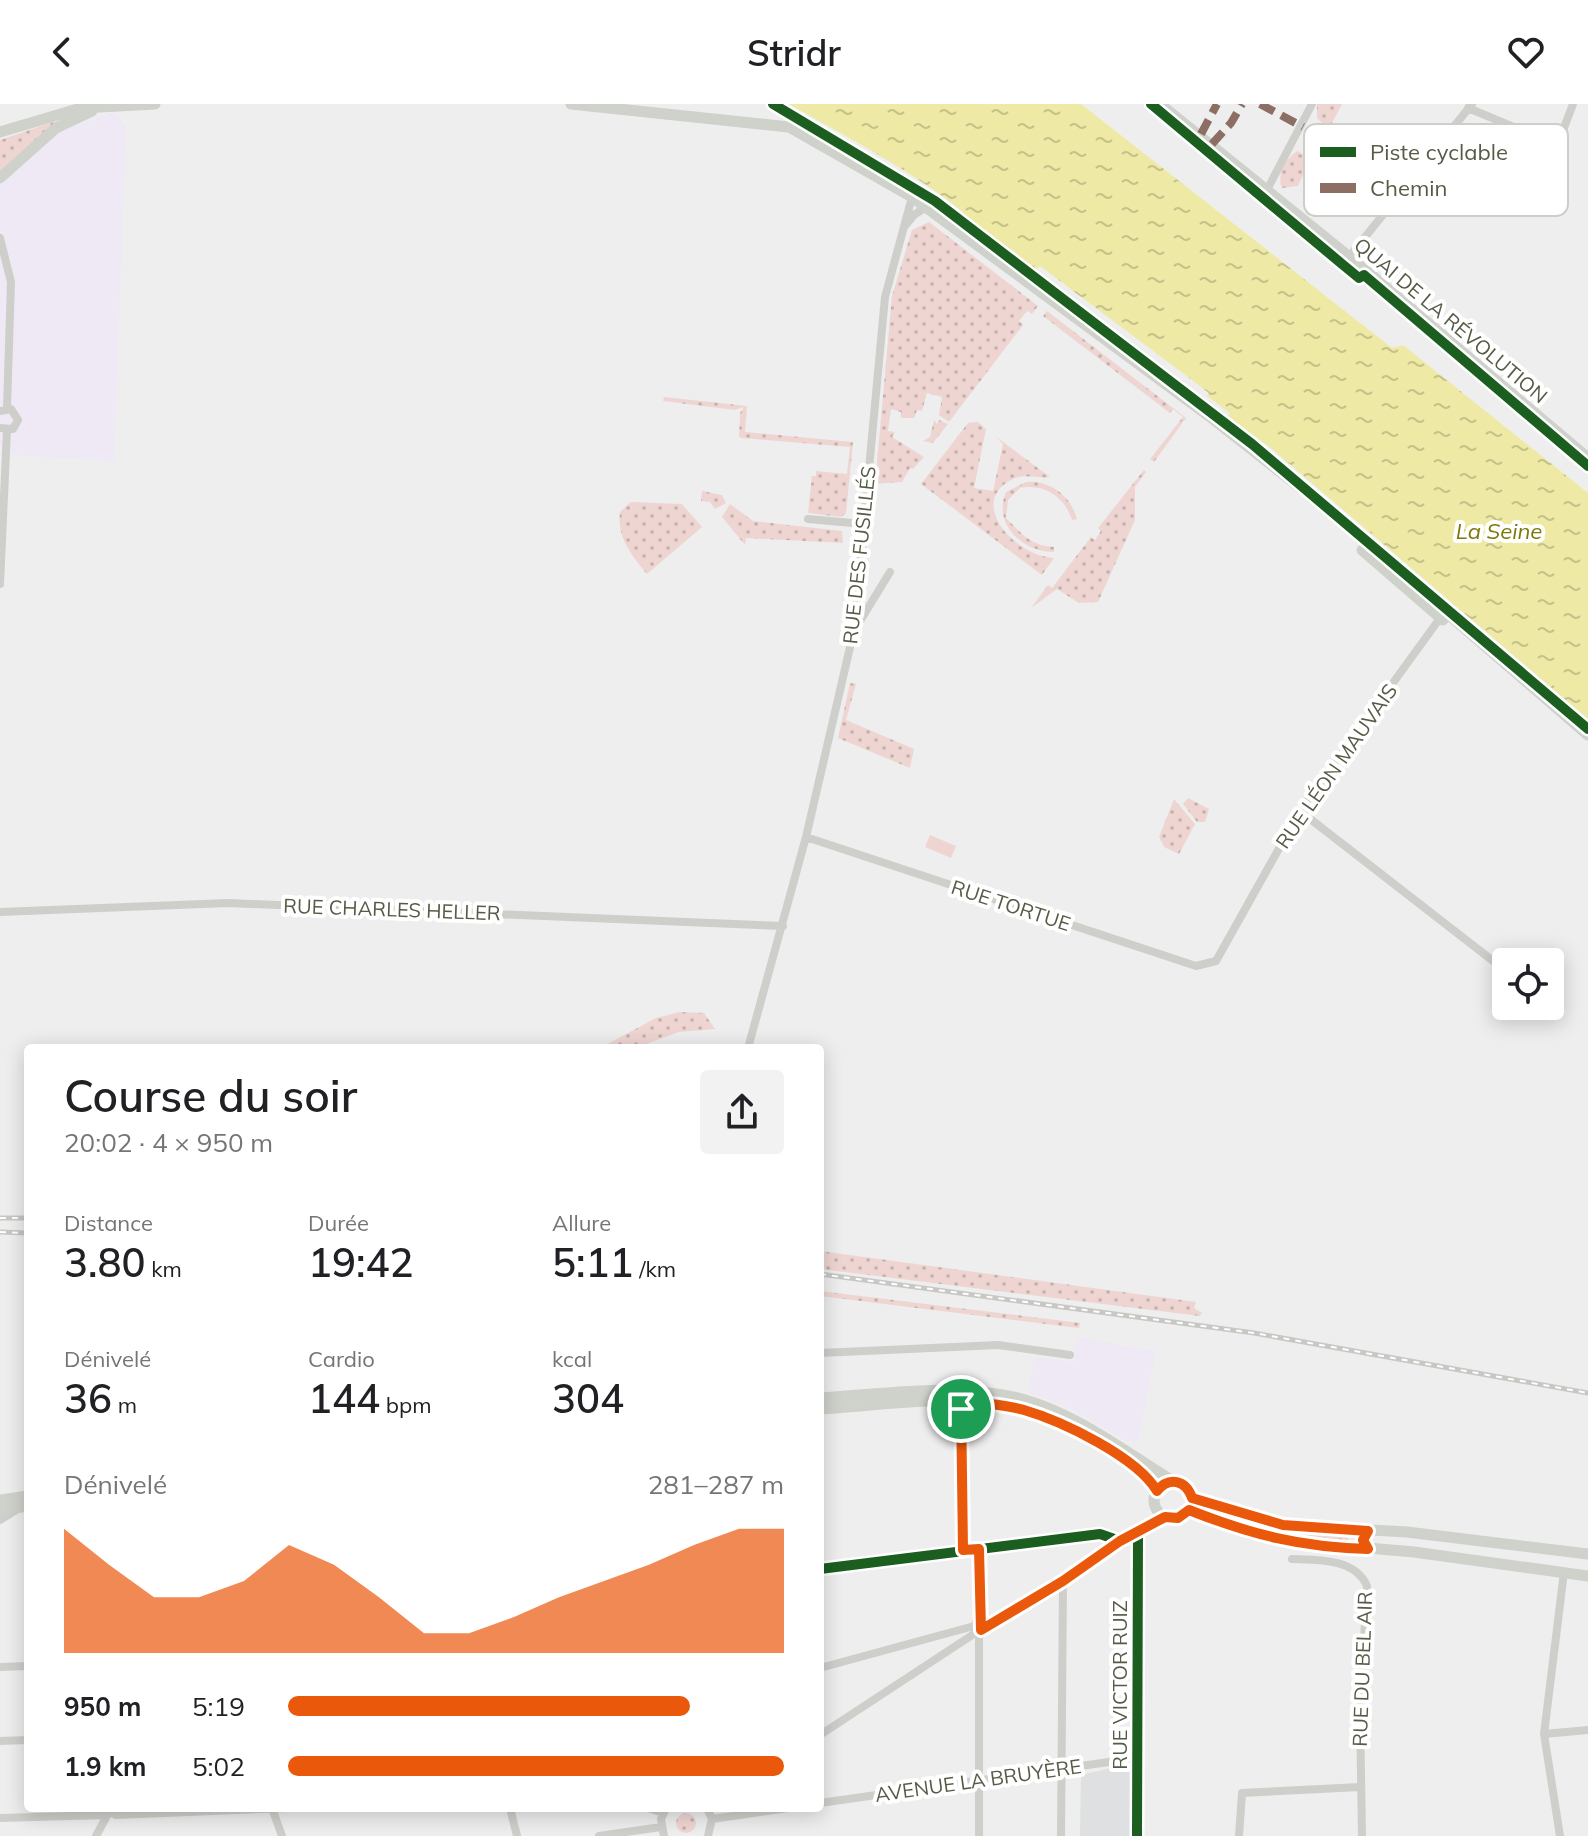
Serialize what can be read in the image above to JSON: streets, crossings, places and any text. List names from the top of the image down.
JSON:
{
  "streets": {
    "main road": ["QUAI DE LA RÉVOLUTION"],
    "street": [
      "RUE DES FUSILLÉS",
      "RUE LÉON MAUVAIS",
      "RUE TORTUE",
      "RUE CHARLES HELLER",
      "RUE DU BEL AIR",
      "RUE VICTOR RUIZ",
      "AVENUE LA BRUYÈRE"
    ]
  },
  "crossings": [
    ["RUE DES FUSILLÉS", "RUE TORTUE"],
    ["RUE DES FUSILLÉS", "RUE CHARLES HELLER"],
    ["RUE LÉON MAUVAIS", "RUE TORTUE"],
    ["RUE VICTOR RUIZ", "AVENUE LA BRUYÈRE"]
  ],
  "water": ["La Seine"],
  "legend": ["Piste cyclable", "Chemin"],
  "page": {
    "header": "Stridr",
    "heading": ["Course du soir", "20:02 · 4 × 950 m"],
    "stats": [
      ["Distance", "3.80 km"],
      ["Durée", "19:42"],
      ["Allure", "5:11 /km"],
      ["Dénivelé", "36 m"],
      ["Cardio", "144 bpm"],
      ["kcal", "304"]
    ],
    "chart": ["Dénivelé", "281–287 m"],
    "list": [
      {
        "name": "950 m",
        "note": "5:19"
      },
      {
        "name": "1.9 km",
        "note": "5:02"
      }
    ]
  }
}
